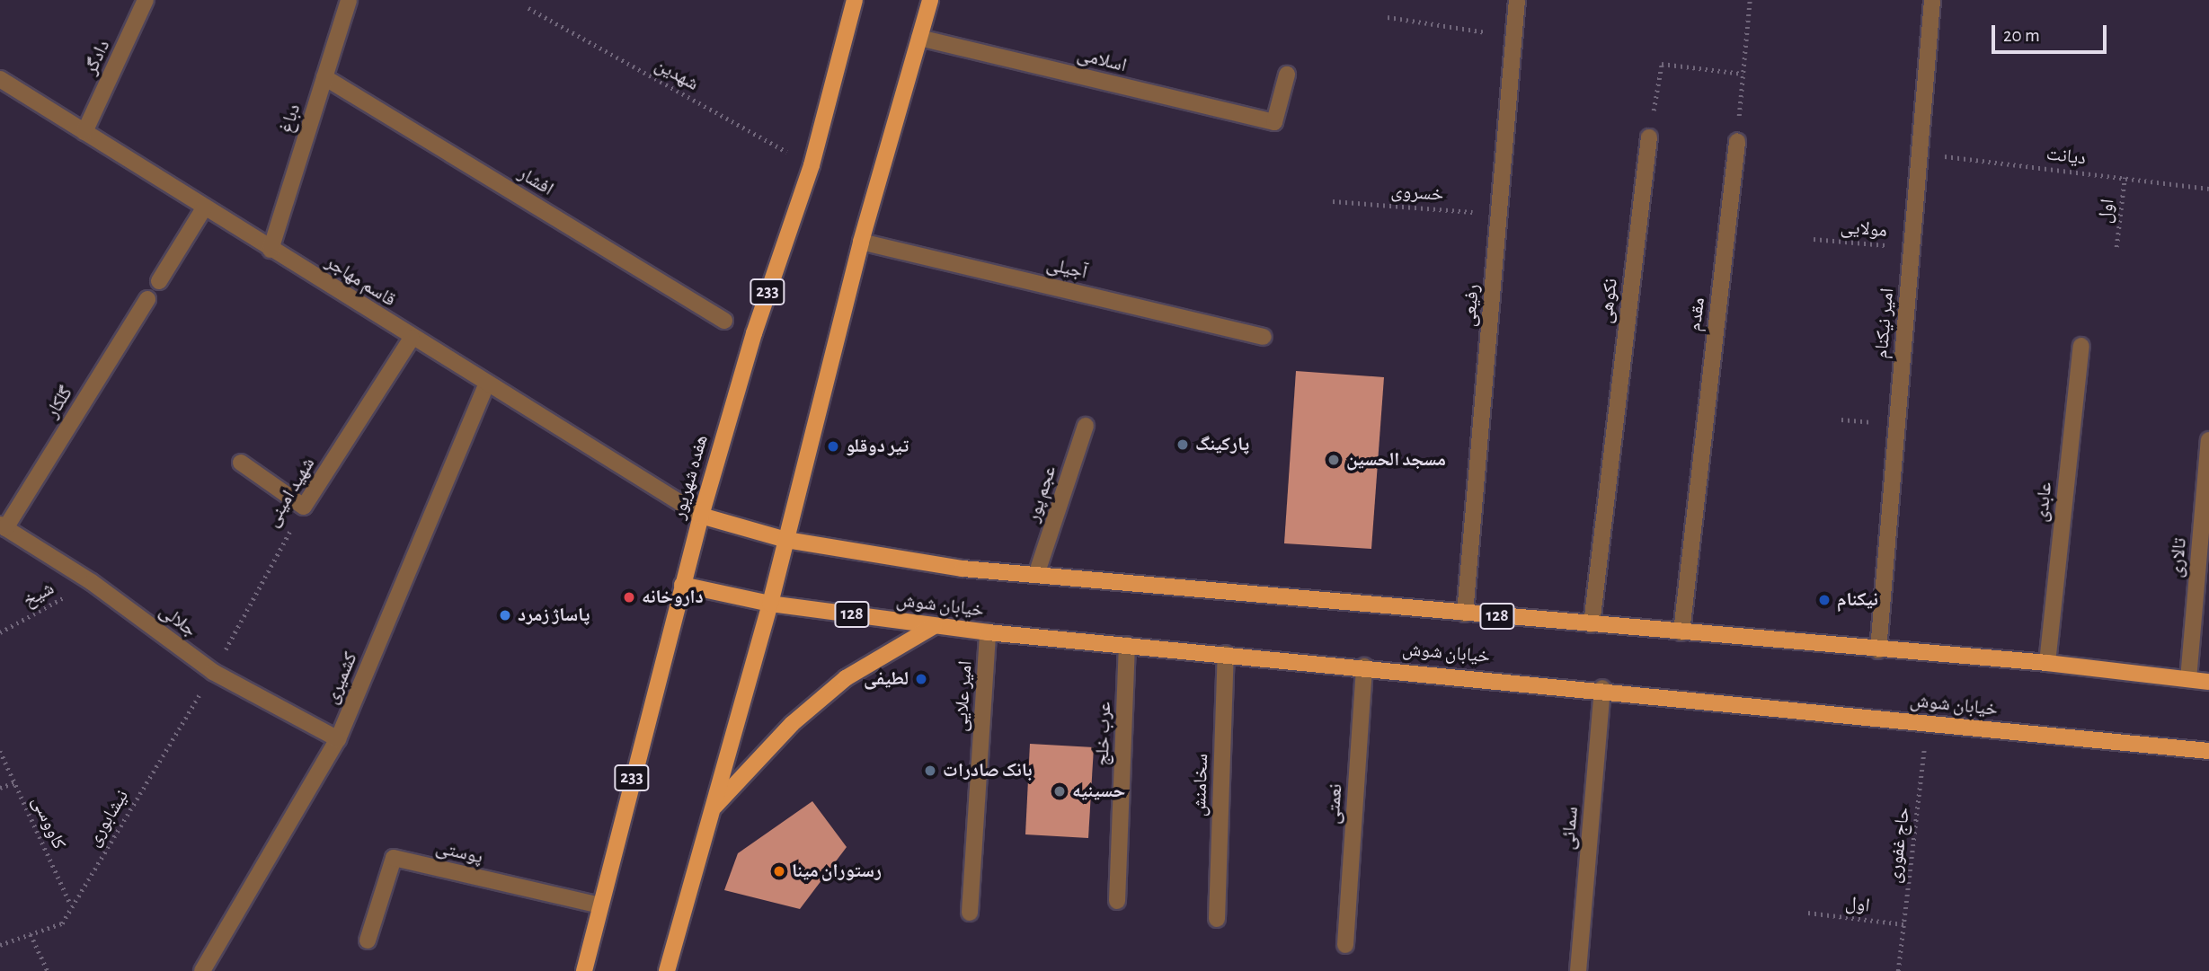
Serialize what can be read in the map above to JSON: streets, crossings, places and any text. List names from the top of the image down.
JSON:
{
  "streets": {
    "main road": [
      "233",
      "هفده شهریور",
      "خیابان شوش",
      "128"
    ],
    "street": [
      "دادگر",
      "اسلامی",
      "دباغ",
      "افشار",
      "آجیلی",
      "قاسم مهاجر",
      "نکوهی",
      "رفیعی",
      "مقدم",
      "امیر نیکنام",
      "گلکار",
      "شهید امینی",
      "عجم پور",
      "عابدی",
      "تالاری",
      "جلالی",
      "کشمیری",
      "امیر علایی",
      "عرب خلج",
      "سخامنش",
      "نعمتی",
      "سمائی",
      "پوستی"
    ],
    "path": [
      "شهدین",
      "دیانت",
      "خسروی",
      "اول",
      "مولایی",
      "شیخ",
      "نیشابوری",
      "کاووسی",
      "حاج غفوری"
    ]
  },
  "crossings": [
    ["دادگر", "قاسم مهاجر"],
    ["شهدین", "هفده شهریور"],
    ["دباغ", "افشار"],
    ["دباغ", "قاسم مهاجر"],
    ["دیانت", "اول"],
    ["دیانت", "امیر نیکنام"],
    ["خسروی", "رفیعی"],
    ["اول", "حاج غفوری"],
    ["مولایی", "امیر نیکنام"],
    ["قاسم مهاجر", "هفده شهریور"],
    ["قاسم مهاجر", "شهید امینی"],
    ["قاسم مهاجر", "خیابان شوش"],
    ["قاسم مهاجر", "کشمیری"],
    ["نکوهی", "خیابان شوش"],
    ["رفیعی", "خیابان شوش"],
    ["مقدم", "خیابان شوش"],
    ["امیر نیکنام", "خیابان شوش"],
    ["گلکار", "جلالی"],
    ["هفده شهریور", "خیابان شوش"],
    ["هفده شهریور", "پوستی"],
    ["شهید امینی", "جلالی"],
    ["شهید امینی", "نیشابوری"],
    ["عجم پور", "خیابان شوش"],
    ["عابدی", "خیابان شوش"],
    ["تالاری", "خیابان شوش"],
    ["شیخ", "جلالی"],
    ["خیابان شوش", "امیر علایی"],
    ["خیابان شوش", "عرب خلج"],
    ["خیابان شوش", "سخامنش"],
    ["خیابان شوش", "نعمتی"],
    ["خیابان شوش", "سمائی"],
    ["خیابان شوش", "حاج غفوری"],
    ["جلالی", "کشمیری"],
    ["جلالی", "نیشابوری"],
    ["نیشابوری", "کاووسی"]
  ],
  "places": [
    "پارکینگ",
    "تیر دوقلو",
    "مسجد الحسین",
    "داروخانه",
    "نیکنام",
    "پاساژ زمرد",
    "لطیفی",
    "بانک صادرات",
    "حسینیه",
    "رستوران مینا"
  ],
  "scale_bar": "20 m"
}
